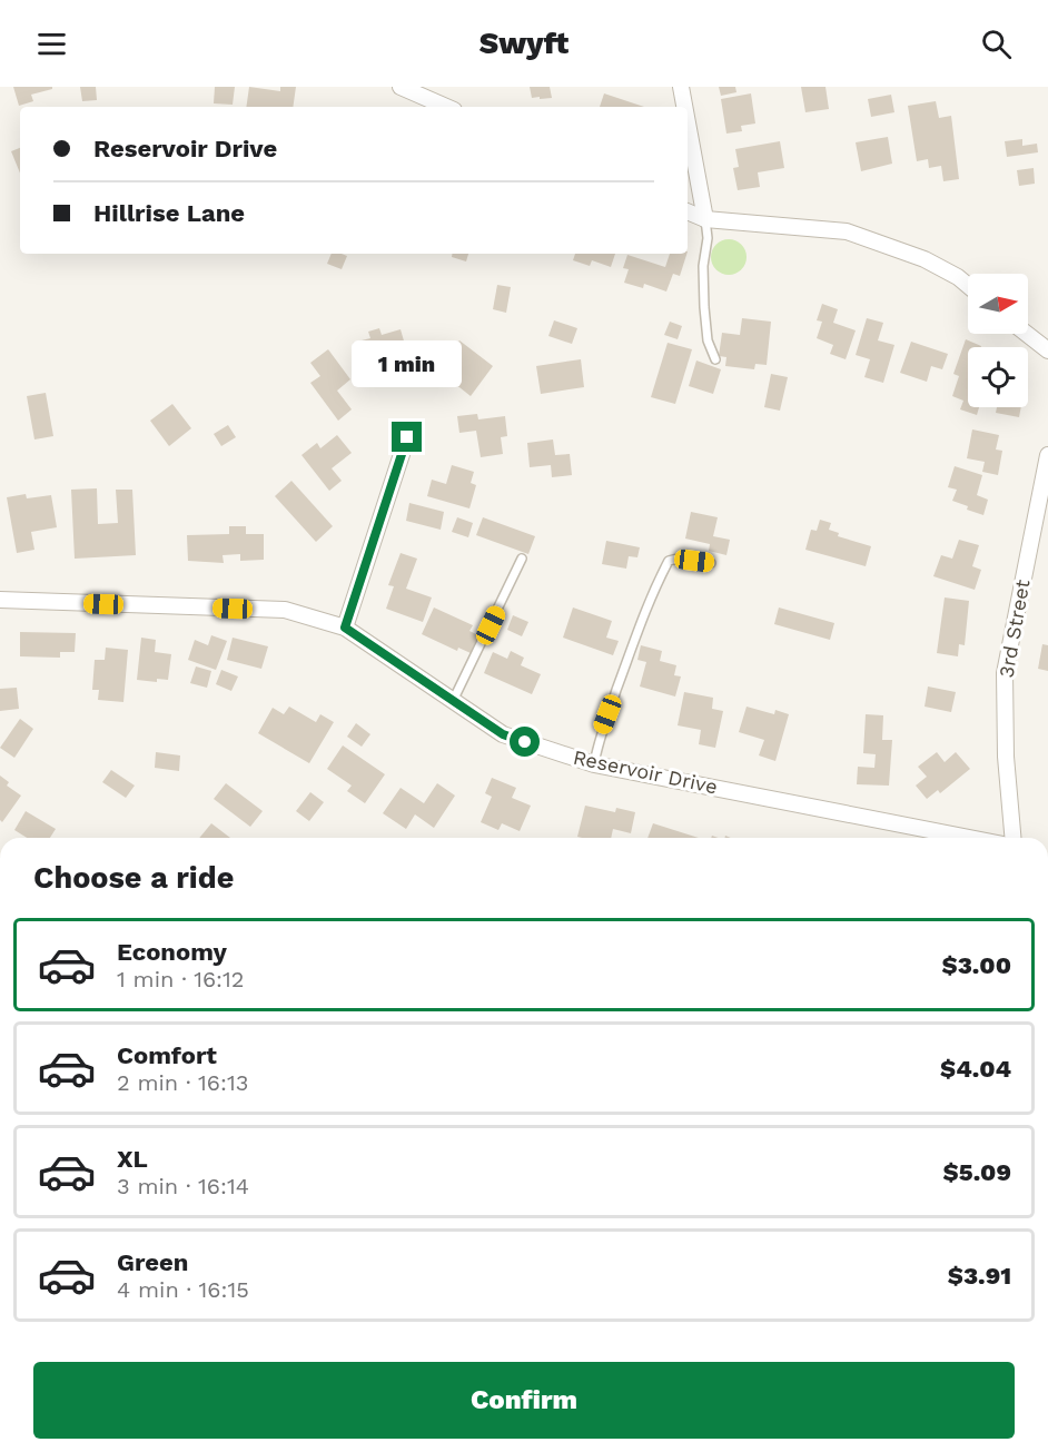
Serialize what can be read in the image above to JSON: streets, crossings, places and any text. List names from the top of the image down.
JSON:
{
  "streets": {
    "street": ["3rd Street", "Reservoir Drive"]
  },
  "north": "right",
  "page": {
    "header": "Swyft",
    "banner": ["Reservoir Drive", "Hillrise Lane"],
    "bubble": "1 min",
    "heading": "Choose a ride",
    "list": [
      {
        "name": "Economy",
        "note": "1 min · 16:12",
        "value": "$3.00"
      },
      {
        "name": "Comfort",
        "note": "2 min · 16:13",
        "value": "$4.04"
      },
      {
        "name": "XL",
        "note": "3 min · 16:14",
        "value": "$5.09"
      },
      {
        "name": "Green",
        "note": "4 min · 16:15",
        "value": "$3.91"
      }
    ],
    "buttons": "Confirm"
  }
}
